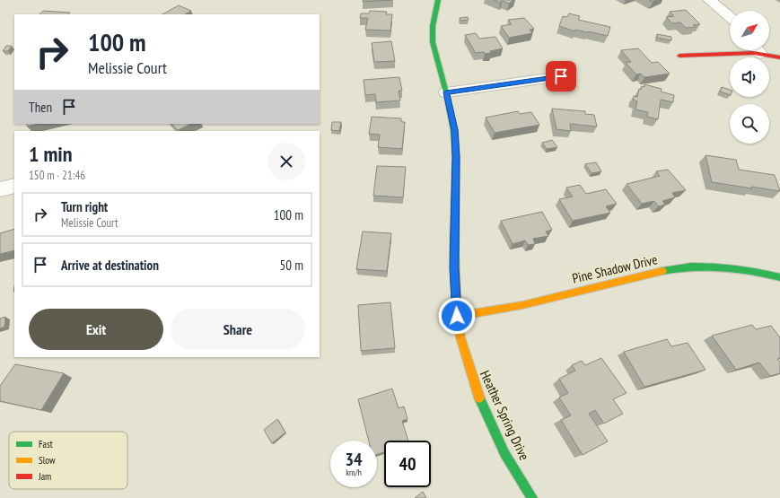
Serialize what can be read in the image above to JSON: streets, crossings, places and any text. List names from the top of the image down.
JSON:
{
  "streets": {
    "street": ["Pine Shadow Drive", "Heather Spring Drive"]
  },
  "crossings": [
    ["Pine Shadow Drive", "Heather Spring Drive"]
  ],
  "legend": ["Fast", "Slow", "Jam"],
  "north": "top right",
  "page": {
    "turn": ["100 m", "Melissie Court"],
    "then": "Then",
    "heading": ["1 min", "150 m · 21:46"],
    "list": [
      {
        "name": "Turn right",
        "note": "Melissie Court",
        "value": "100 m"
      },
      {
        "name": "Arrive at destination",
        "value": "50 m"
      }
    ],
    "buttons": ["Exit", "Share"],
    "speed": "34 km/h",
    "limit": "40"
  }
}
